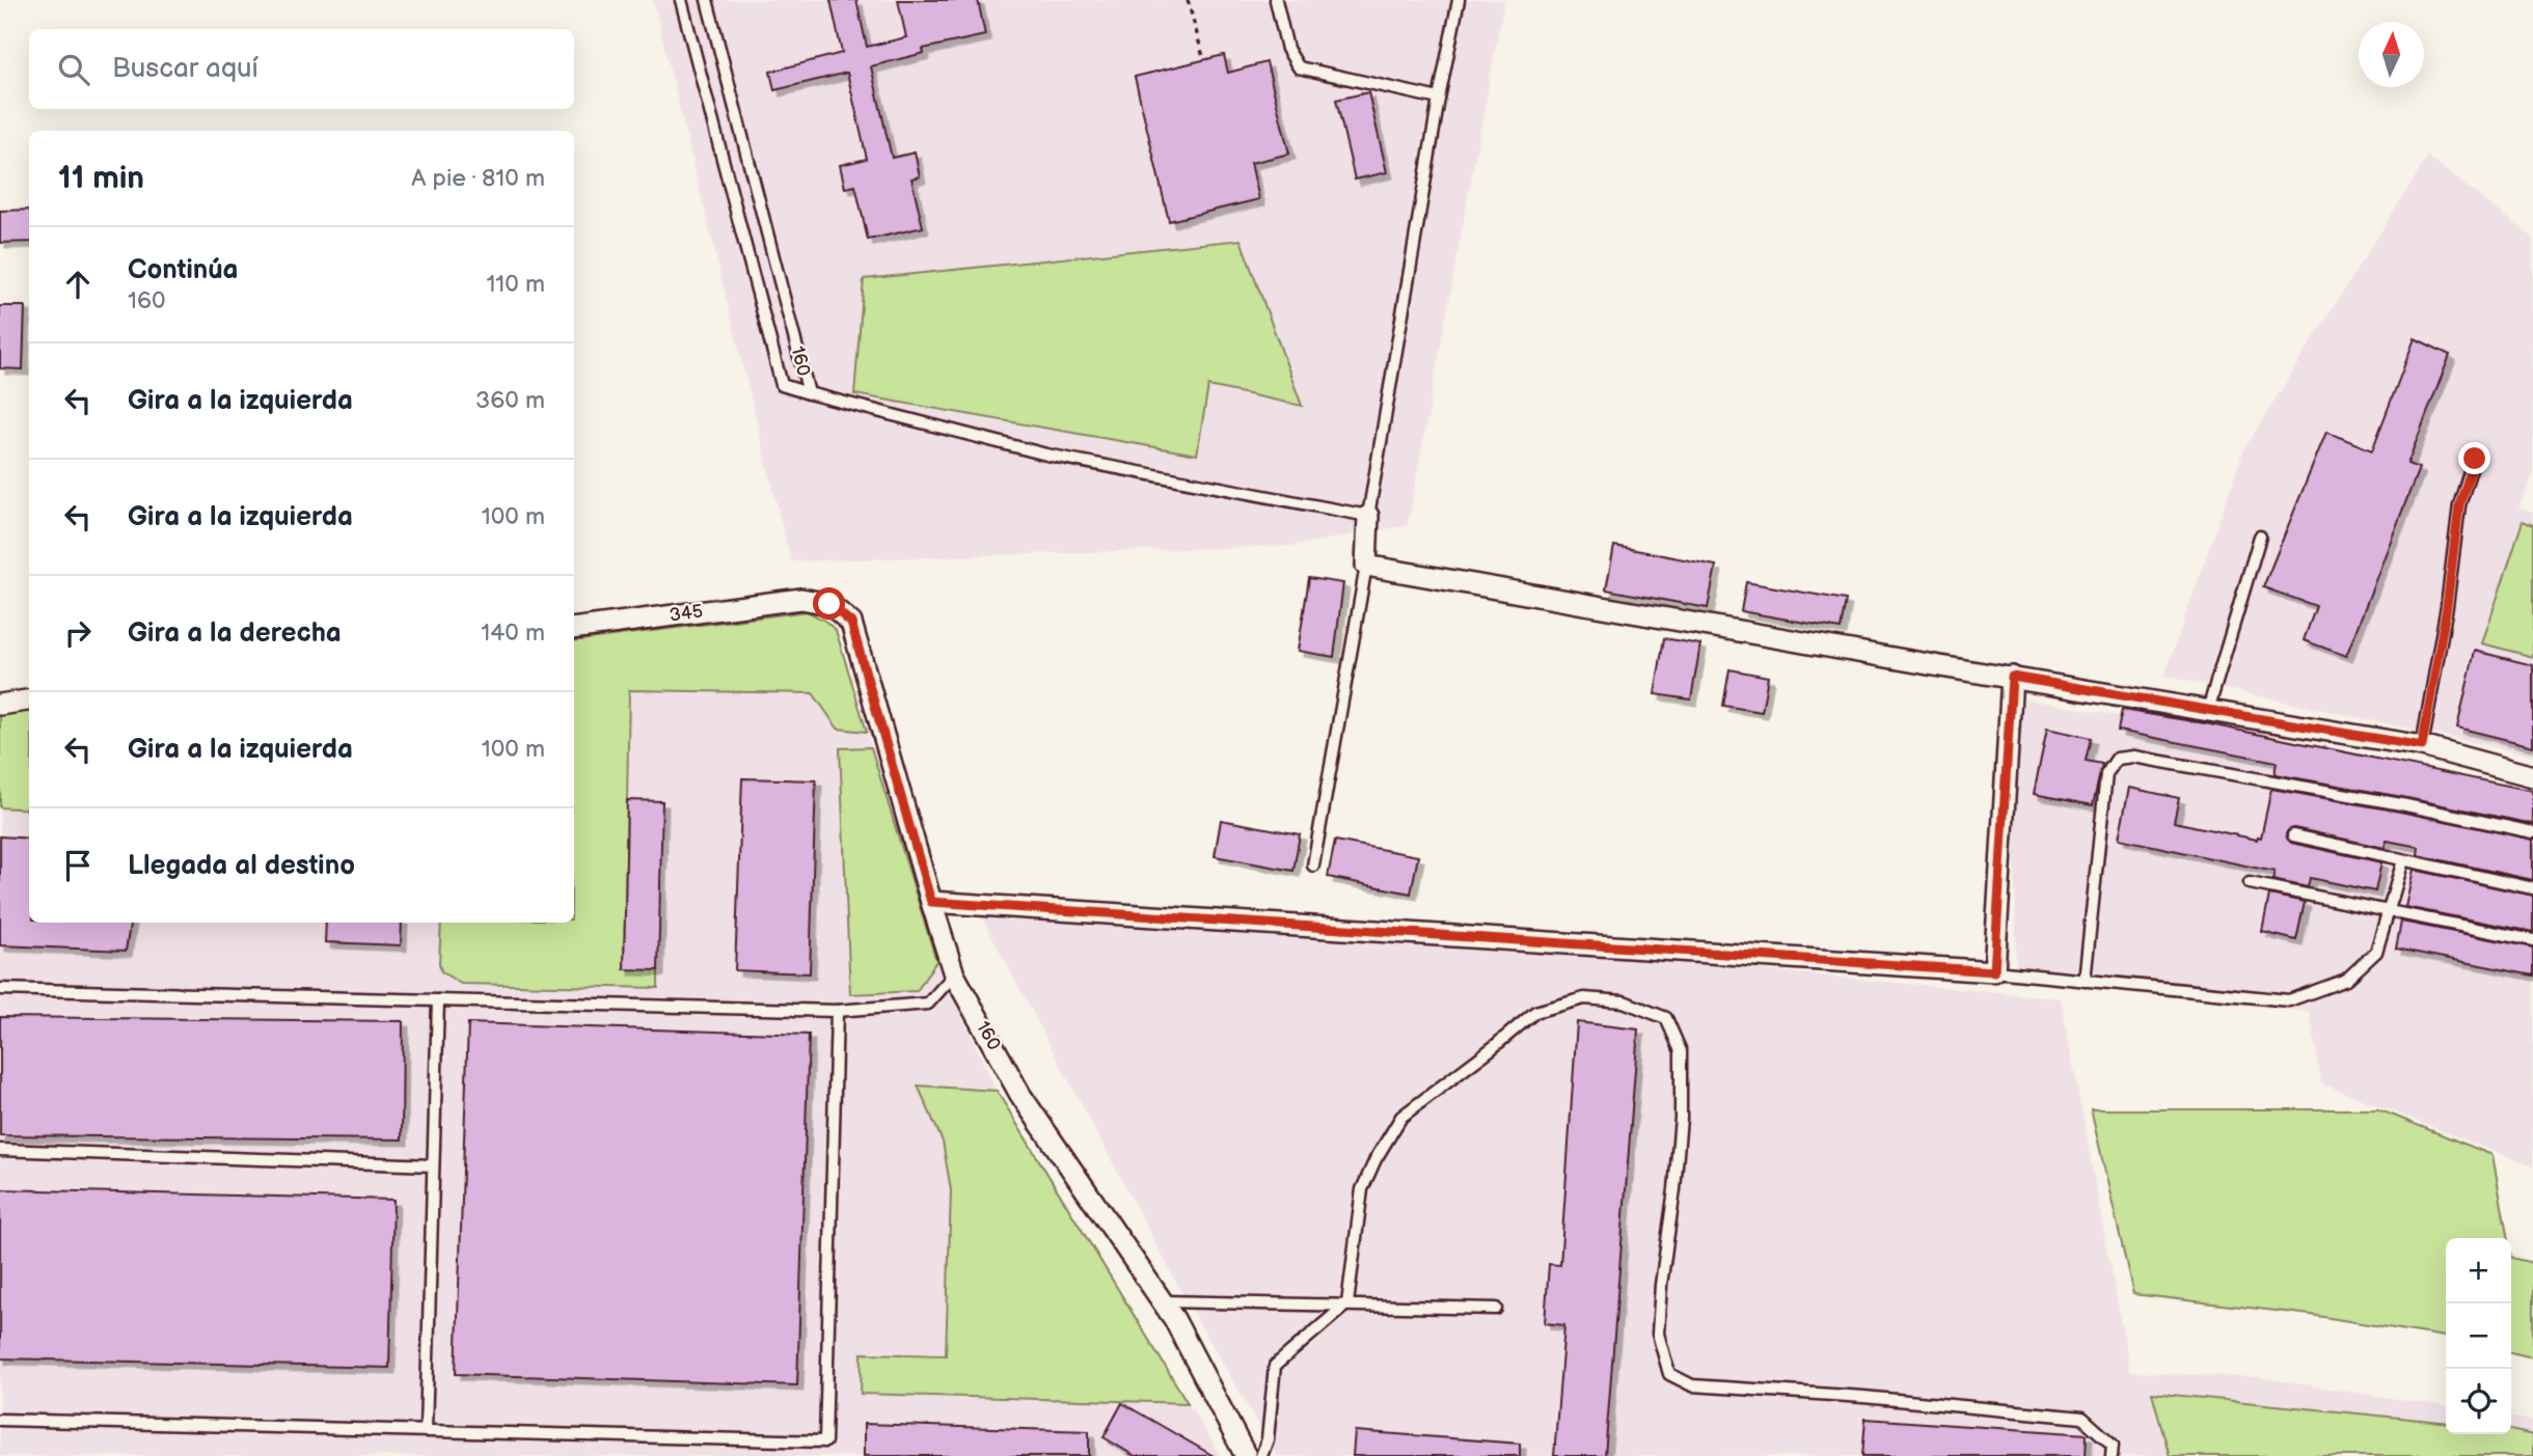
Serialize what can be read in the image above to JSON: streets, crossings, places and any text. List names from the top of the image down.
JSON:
{
  "streets": {
    "street": ["160", "345"]
  },
  "crossings": [
    ["160", "345"]
  ],
  "north": "top",
  "page": {
    "search": "Buscar aquí",
    "heading": ["11 min", "A pie · 810 m"],
    "list": [
      ["Continúa", "160", "110 m"],
      ["Gira a la izquierda", "360 m"],
      ["Gira a la izquierda", "100 m"],
      ["Gira a la derecha", "140 m"],
      ["Gira a la izquierda", "100 m"],
      "Llegada al destino"
    ],
    "map_buttons": ["+", "−"]
  }
}
